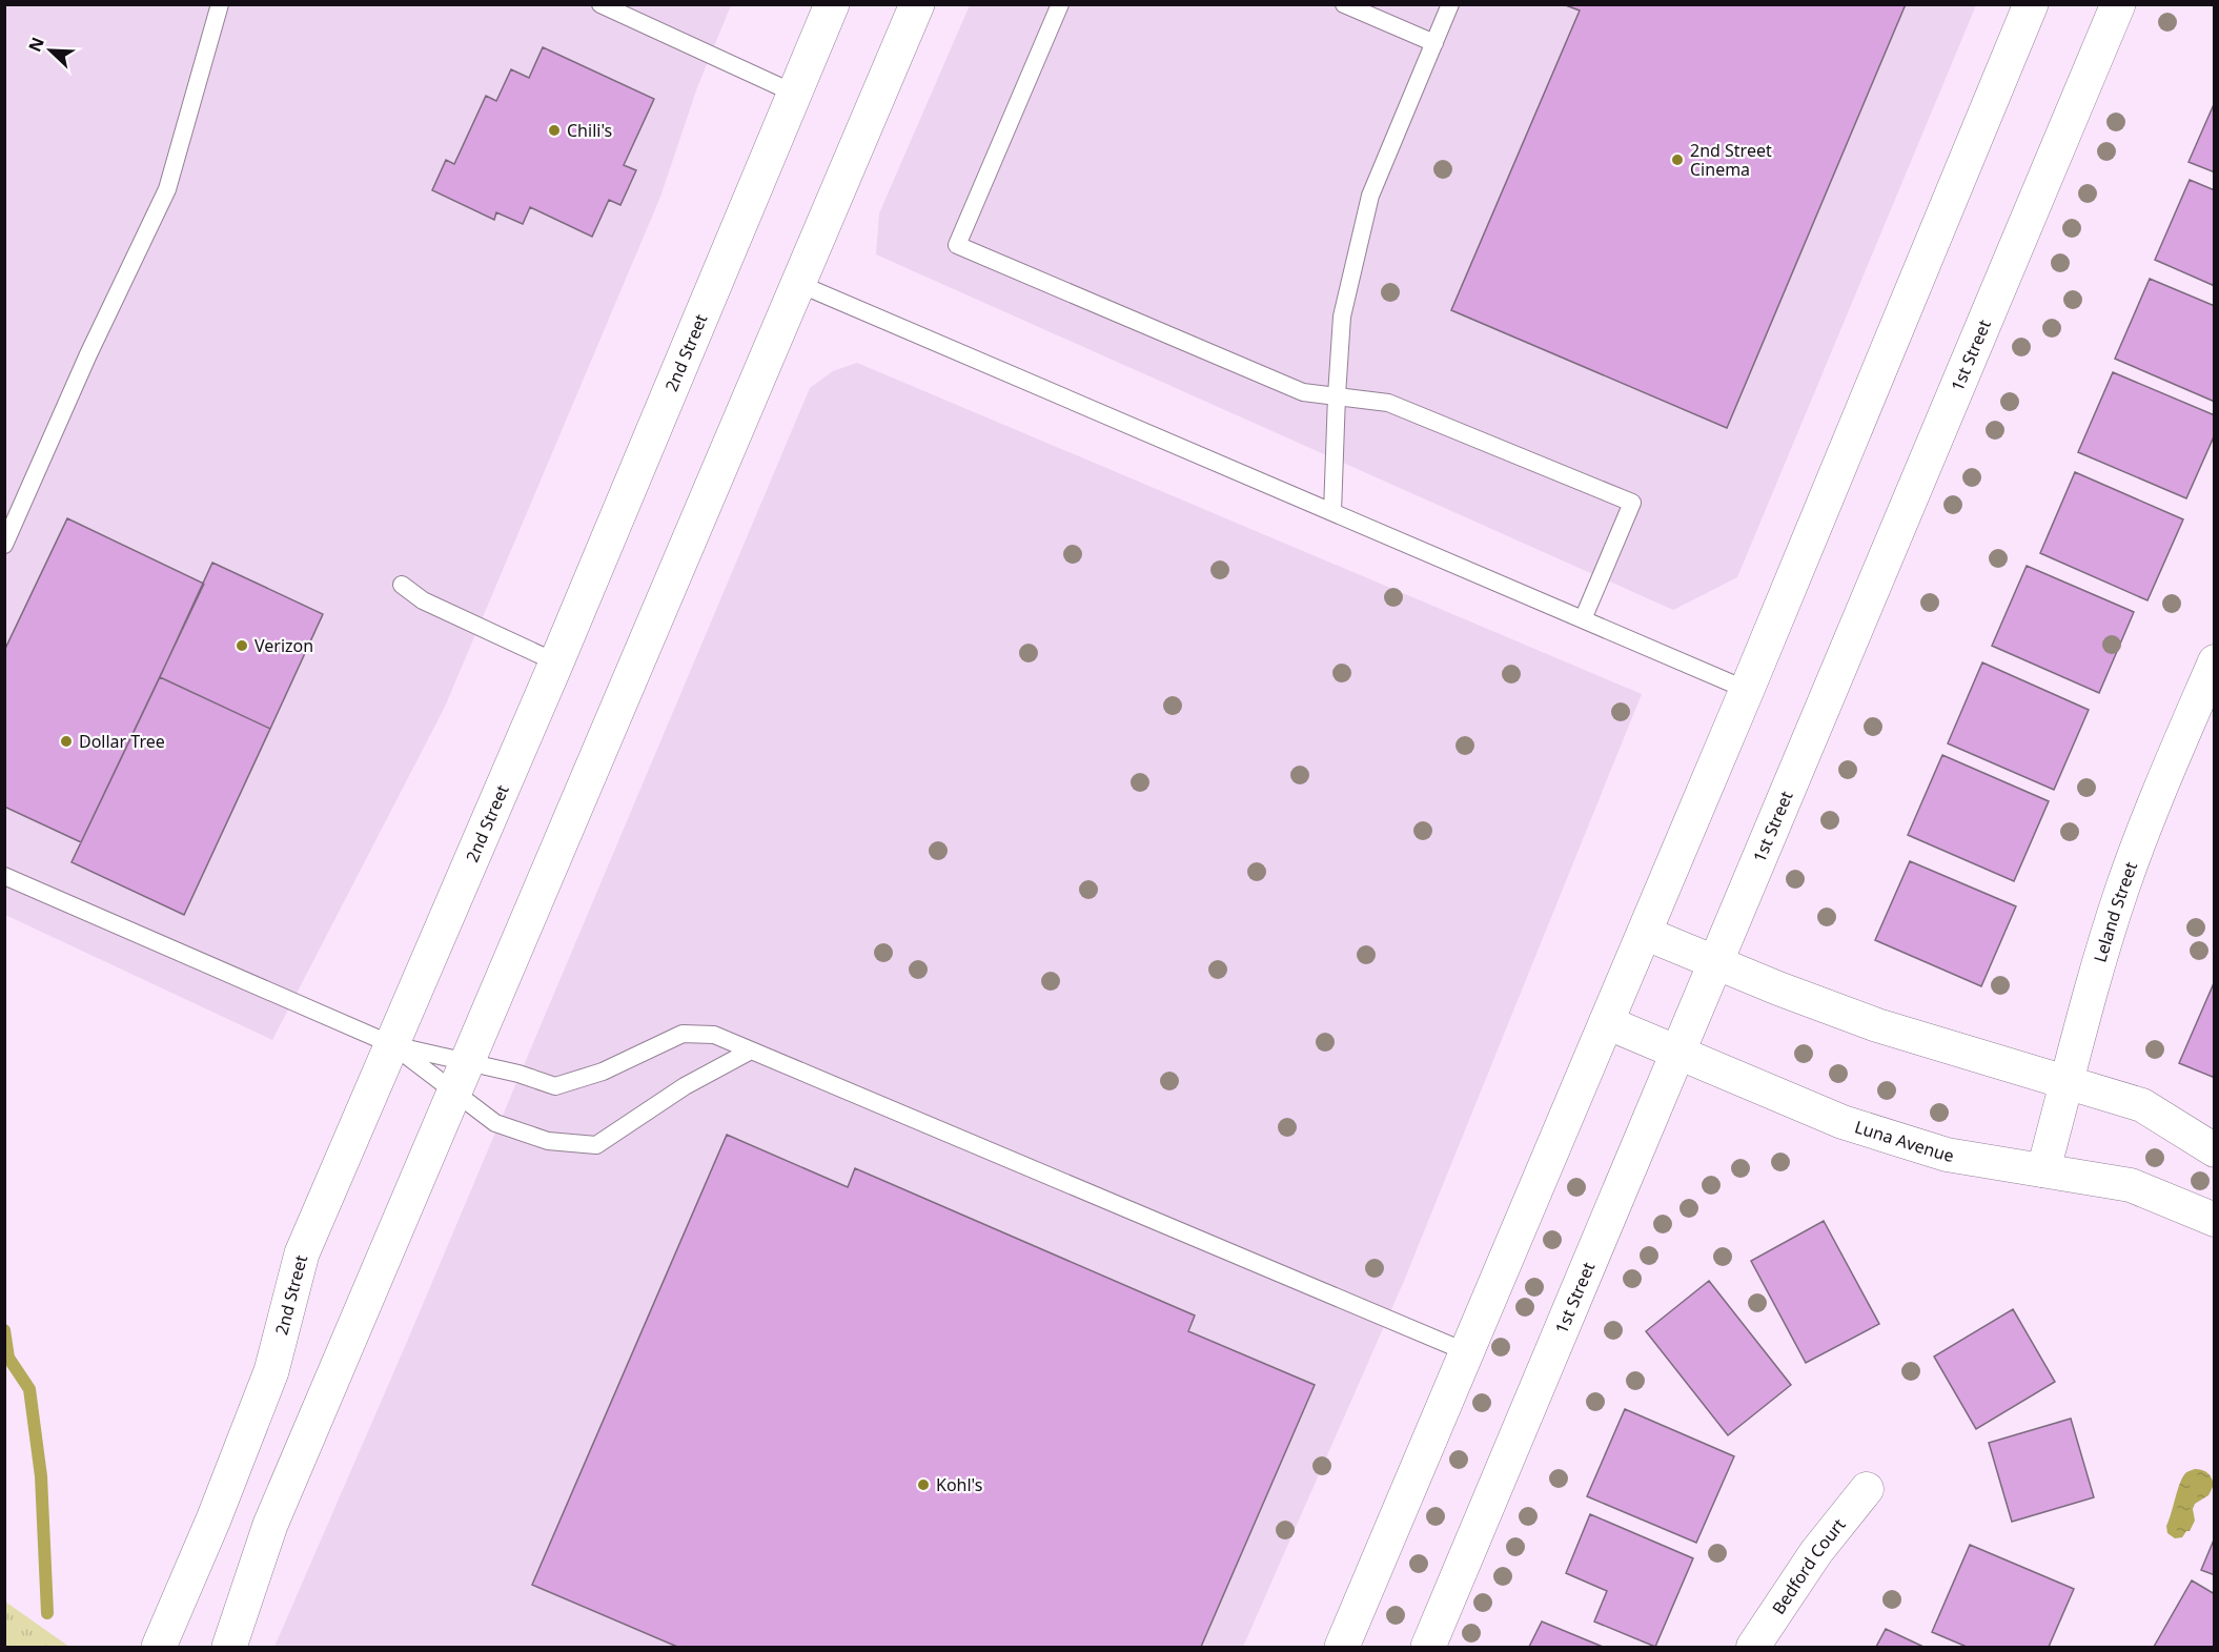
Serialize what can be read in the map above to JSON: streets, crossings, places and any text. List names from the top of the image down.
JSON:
{
  "streets": {
    "street": [
      "2nd Street",
      "1st Street",
      "Leland Street",
      "Luna Avenue",
      "Bedford Court"
    ]
  },
  "crossings": [
    ["1st Street", "Luna Avenue"],
    ["Leland Street", "Luna Avenue"]
  ],
  "places": [
    "Chili's",
    "2nd Street Cinema",
    "Verizon",
    "Dollar Tree",
    "Kohl's"
  ],
  "north": "top left"
}
